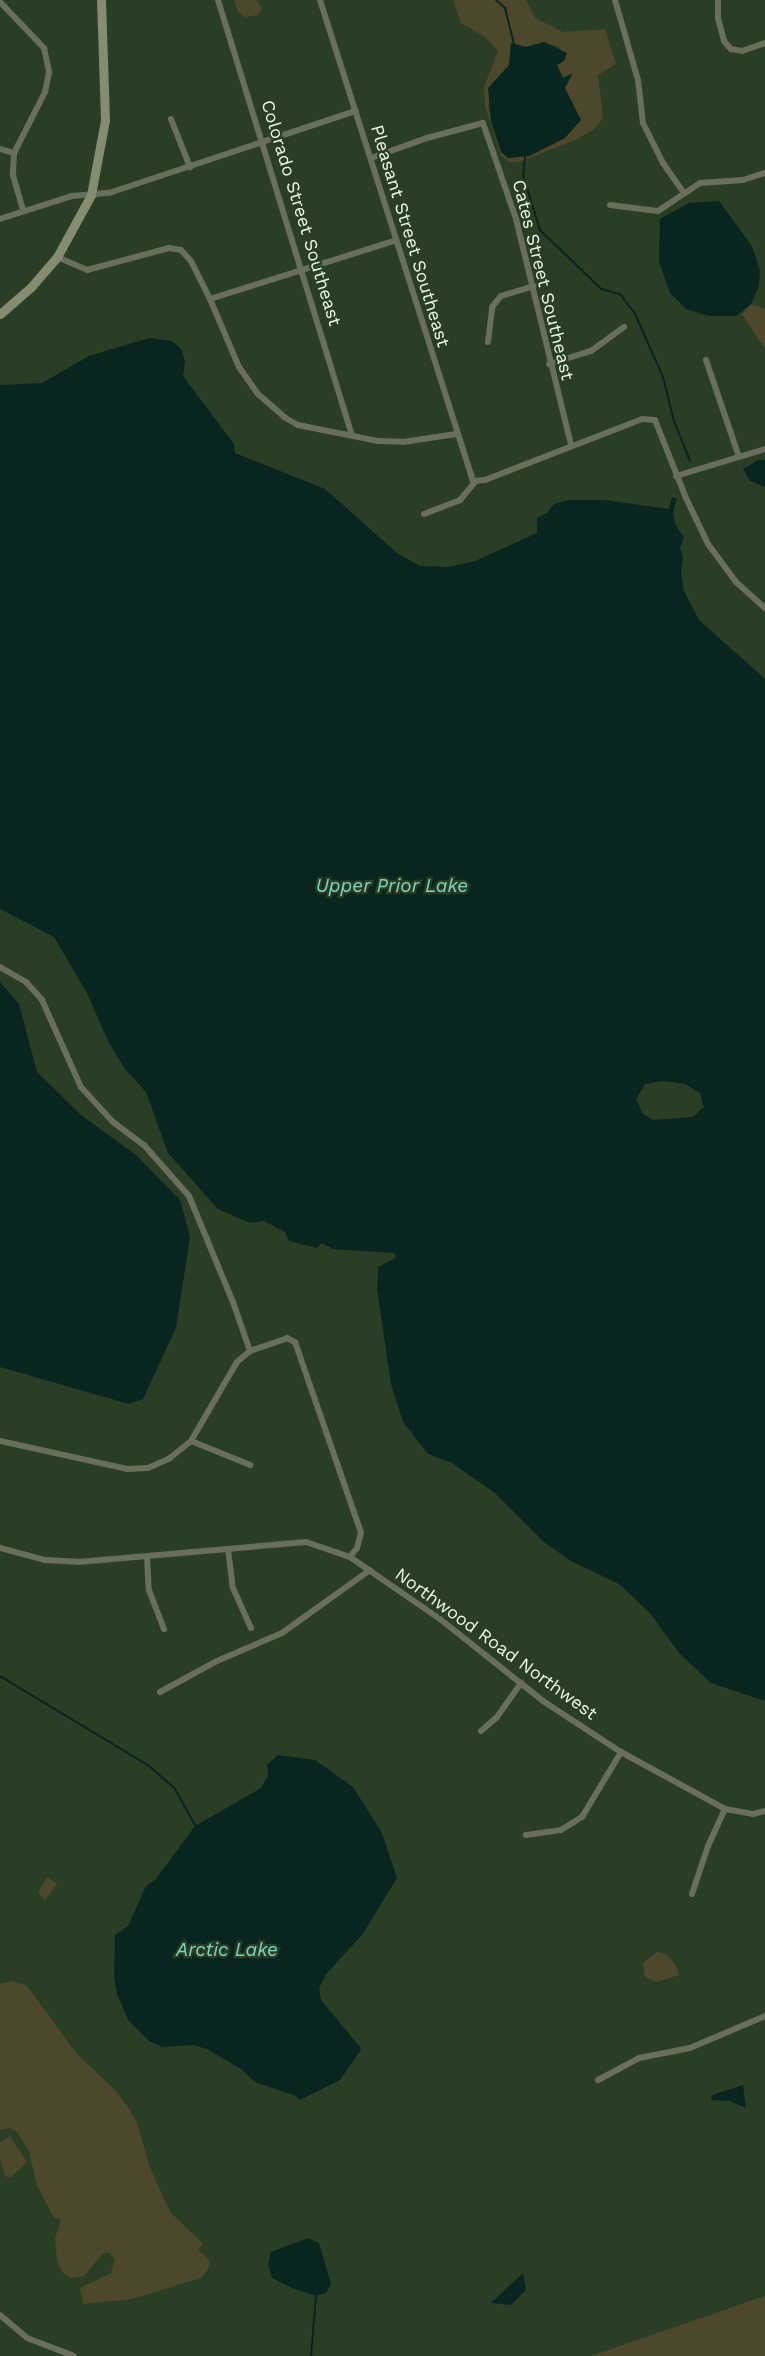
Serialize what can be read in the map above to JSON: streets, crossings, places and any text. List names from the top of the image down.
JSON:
{
  "streets": {
    "street": [
      "Colorado Street Southeast",
      "Pleasant Street Southeast",
      "Cates Street Southeast",
      "Northwood Road Northwest"
    ]
  },
  "crossings": [
    ["Pleasant Street Southeast", "Cates Street Southeast"]
  ],
  "water": ["Upper Prior Lake", "Arctic Lake"]
}
